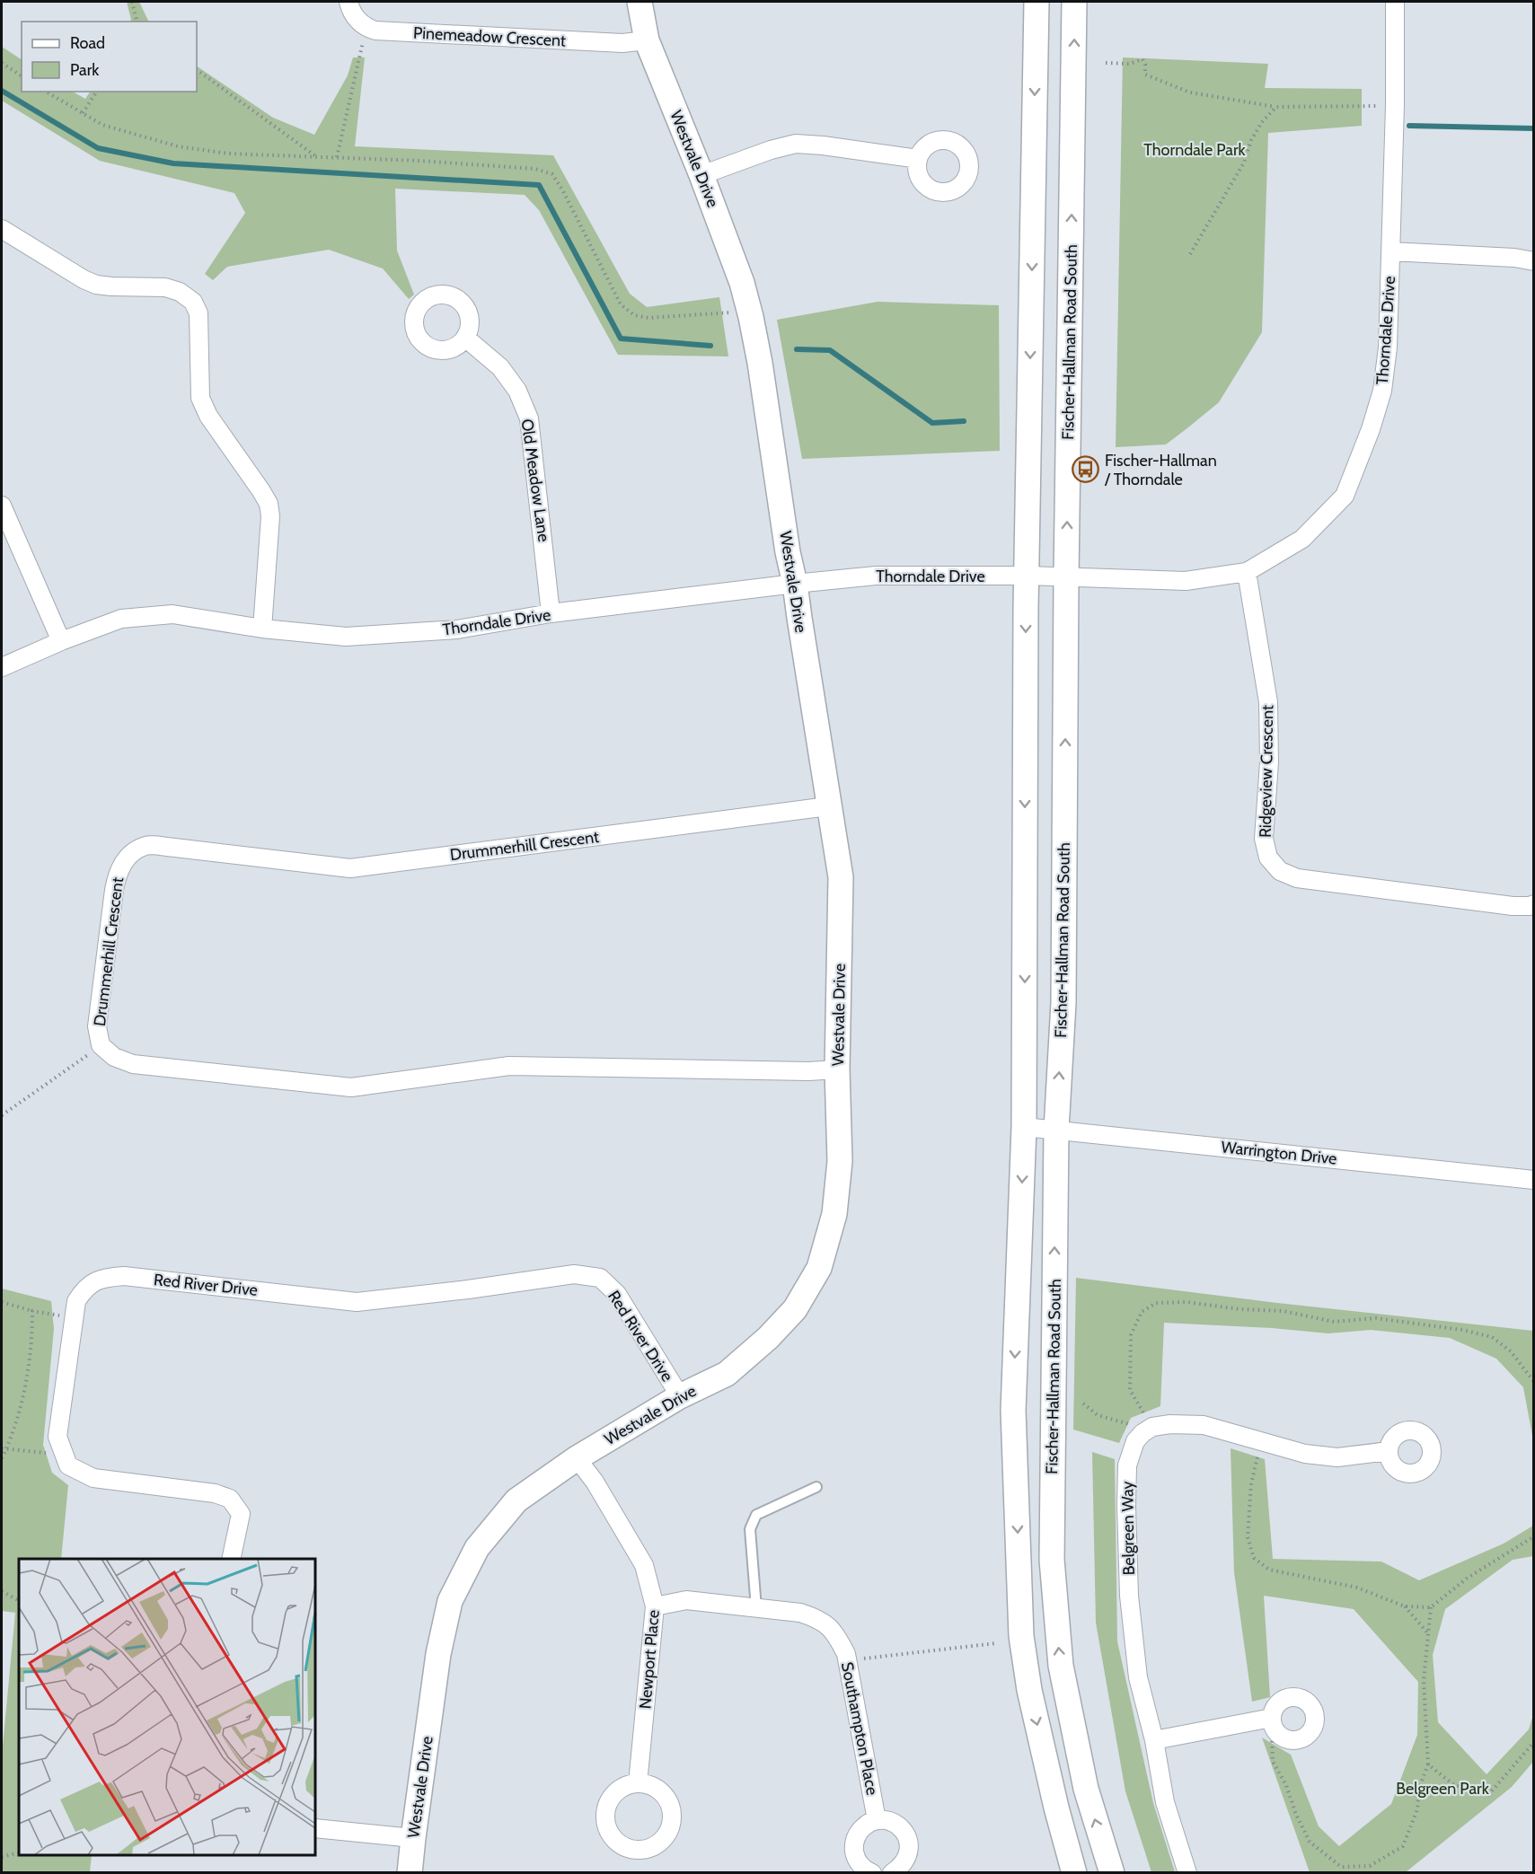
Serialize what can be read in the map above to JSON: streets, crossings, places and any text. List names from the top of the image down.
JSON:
{
  "streets": {
    "main road": ["Westvale Drive", "Fischer-Hallman Road South"],
    "street": [
      "Pinemeadow Crescent",
      "Thorndale Drive",
      "Old Meadow Lane",
      "Ridgeview Crescent",
      "Drummerhill Crescent",
      "Warrington Drive",
      "Red River Drive",
      "Belgreen Way",
      "Newport Place",
      "Southampton Place"
    ]
  },
  "crossings": [
    ["Pinemeadow Crescent", "Westvale Drive"],
    ["Westvale Drive", "Thorndale Drive"],
    ["Westvale Drive", "Drummerhill Crescent"],
    ["Westvale Drive", "Red River Drive"],
    ["Westvale Drive", "Newport Place"],
    ["Thorndale Drive", "Fischer-Hallman Road South"],
    ["Thorndale Drive", "Old Meadow Lane"],
    ["Thorndale Drive", "Ridgeview Crescent"],
    ["Fischer-Hallman Road South", "Warrington Drive"],
    ["Newport Place", "Southampton Place"]
  ],
  "parks": ["Thorndale Park", "Belgreen Park"],
  "places": {
    "bus stop": ["Fischer-Hallman / Thorndale"]
  },
  "legend": ["Road", "Park"]
}
